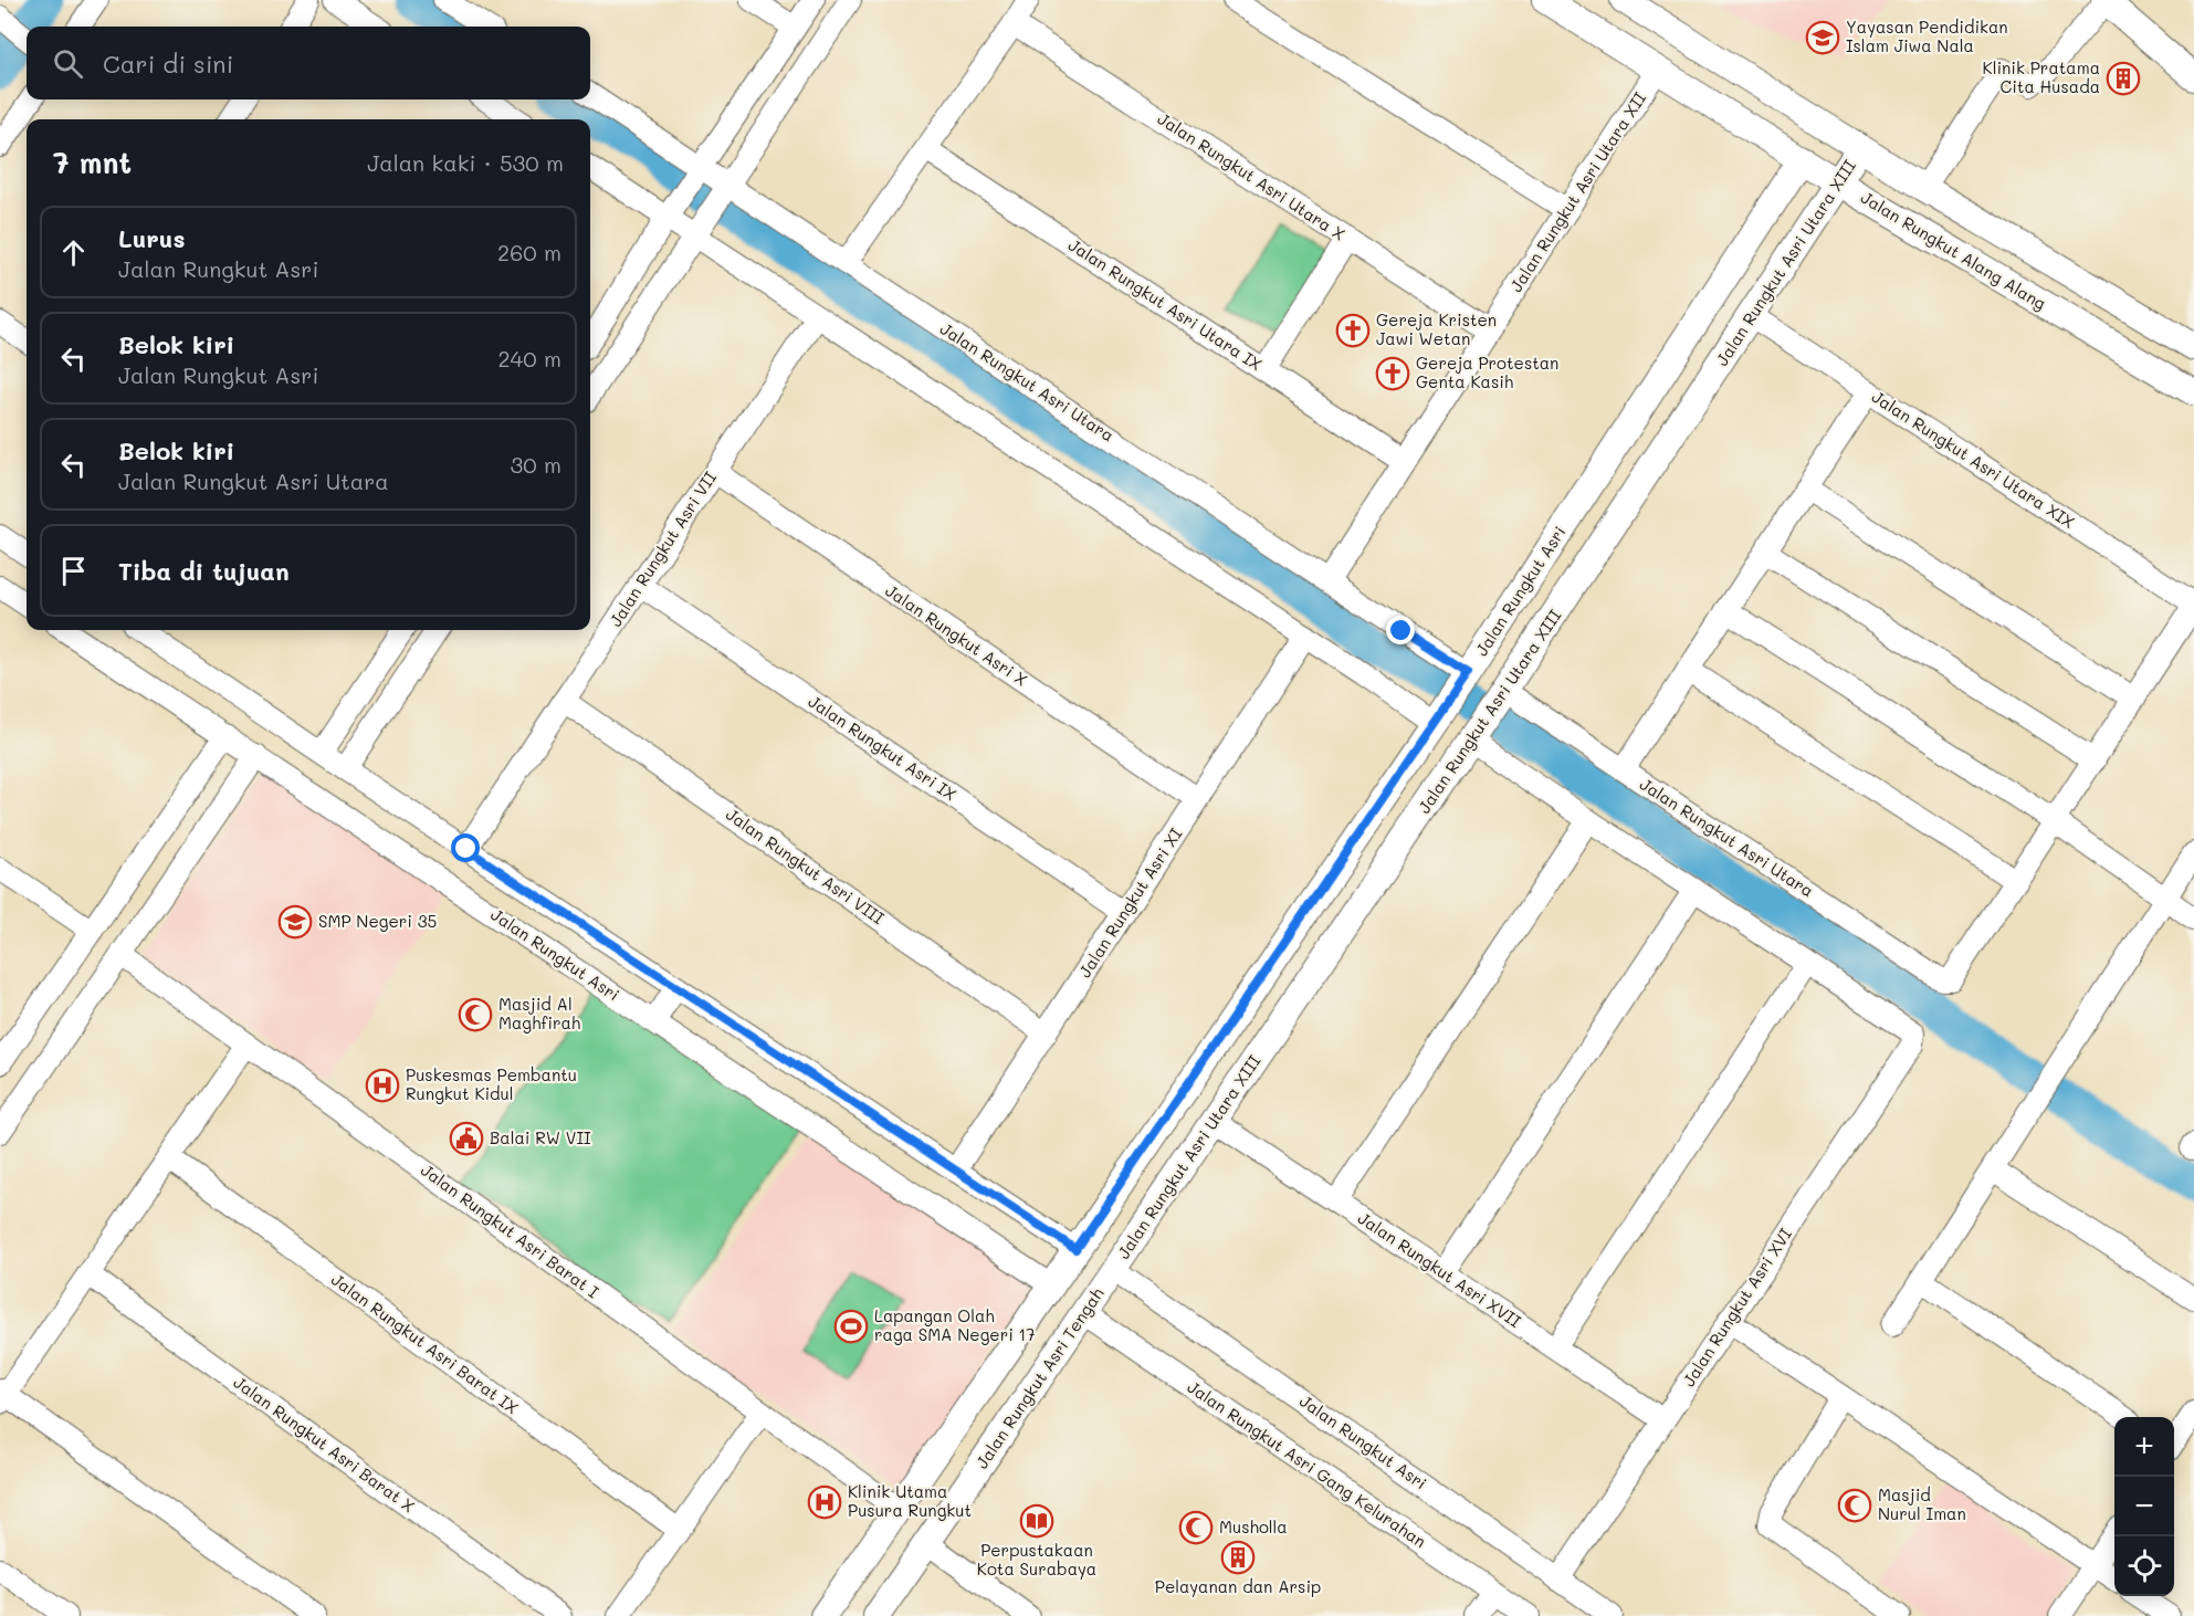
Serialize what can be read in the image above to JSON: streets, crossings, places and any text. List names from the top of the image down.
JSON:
{
  "streets": {
    "street": [
      "Jalan Rungkut Asri Utara X",
      "Jalan Rungkut Asri Utara XII",
      "Jalan Rungkut Alang Alang",
      "Jalan Rungkut Asri Utara XIII",
      "Jalan Rungkut Asri Utara IX",
      "Jalan Rungkut Asri Utara",
      "Jalan Rungkut Asri Utara XIX",
      "Jalan Rungkut Asri VII",
      "Jalan Rungkut Asri",
      "Jalan Rungkut Asri X",
      "Jalan Rungkut Asri IX",
      "Jalan Rungkut Asri VIII",
      "Jalan Rungkut Asri XI",
      "Jalan Rungkut Asri Barat I",
      "Jalan Rungkut Asri XVII",
      "Jalan Rungkut Asri XVI",
      "Jalan Rungkut Asri Barat IX",
      "Jalan Rungkut Asri Tengah",
      "Jalan Rungkut Asri Barat X",
      "Jalan Rungkut Asri Gang Kelurahan"
    ]
  },
  "crossings": [
    ["Jalan Rungkut Asri Utara X", "Jalan Rungkut Asri Utara XII"],
    ["Jalan Rungkut Asri Utara XII", "Jalan Rungkut Alang Alang"],
    ["Jalan Rungkut Asri Utara XII", "Jalan Rungkut Asri Utara IX"],
    ["Jalan Rungkut Asri Utara XII", "Jalan Rungkut Asri Utara"],
    ["Jalan Rungkut Alang Alang", "Jalan Rungkut Asri Utara XIII"],
    ["Jalan Rungkut Alang Alang", "Jalan Rungkut Asri"],
    ["Jalan Rungkut Asri Utara XIII", "Jalan Rungkut Asri Utara"],
    ["Jalan Rungkut Asri Utara XIII", "Jalan Rungkut Asri Utara XIX"],
    ["Jalan Rungkut Asri Utara XIII", "Jalan Rungkut Asri"],
    ["Jalan Rungkut Asri Utara XIII", "Jalan Rungkut Asri XVII"],
    ["Jalan Rungkut Asri Utara XIII", "Jalan Rungkut Asri Tengah"],
    ["Jalan Rungkut Asri Utara", "Jalan Rungkut Asri"],
    ["Jalan Rungkut Asri VII", "Jalan Rungkut Asri X"],
    ["Jalan Rungkut Asri VII", "Jalan Rungkut Asri IX"],
    ["Jalan Rungkut Asri VII", "Jalan Rungkut Asri VIII"],
    ["Jalan Rungkut Asri", "Jalan Rungkut Asri Barat I"],
    ["Jalan Rungkut Asri", "Jalan Rungkut Asri XVI"],
    ["Jalan Rungkut Asri", "Jalan Rungkut Asri Tengah"],
    ["Jalan Rungkut Asri X", "Jalan Rungkut Asri XI"],
    ["Jalan Rungkut Asri IX", "Jalan Rungkut Asri XI"],
    ["Jalan Rungkut Asri VIII", "Jalan Rungkut Asri XI"],
    ["Jalan Rungkut Asri XVII", "Jalan Rungkut Asri XVI"],
    ["Jalan Rungkut Asri Tengah", "Jalan Rungkut Asri Gang Kelurahan"]
  ],
  "places": {
    "school or university": ["Yayasan Pendidikan Islam Jiwa Nala", "SMP Negeri 35"],
    "building": ["Klinik Pratama Cita Husada", "Pelayanan dan Arsip"],
    "church": ["Gereja Kristen Jawi Wetan", "Gereja Protestan Genta Kasih"],
    "mosque": ["Masjid Al Maghfirah", "Masjid Nurul Iman", "Musholla"],
    "hospital": ["Puskesmas Pembantu Rungkut Kidul", "Klinik Utama Pusura Rungkut"],
    "public building": ["Balai RW VII"],
    "sports": ["Lapangan Olah raga SMA Negeri 17"],
    "library": ["Perpustakaan Kota Surabaya"]
  },
  "page": {
    "search": "Cari di sini",
    "heading": ["7 mnt", "Jalan kaki · 530 m"],
    "list": [
      ["Lurus", "Jalan Rungkut Asri", "260 m"],
      ["Belok kiri", "Jalan Rungkut Asri", "240 m"],
      ["Belok kiri", "Jalan Rungkut Asri Utara", "30 m"],
      "Tiba di tujuan"
    ],
    "map_buttons": ["+", "−"]
  }
}
